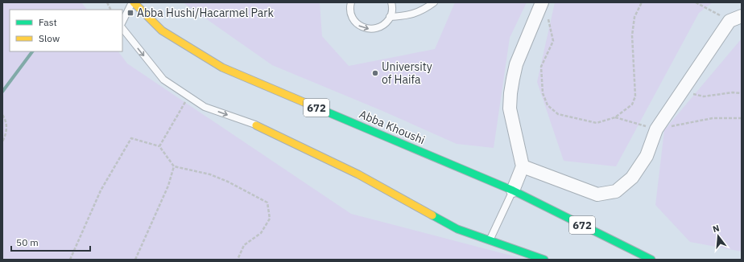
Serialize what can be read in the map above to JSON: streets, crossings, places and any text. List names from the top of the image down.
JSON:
{
  "streets": {
    "main road": ["672", "Abba Khoushi"]
  },
  "places": {
    "transit": ["Abba Hushi/Hacarmel Park"],
    "other": ["University of Haifa"]
  },
  "legend": ["Fast", "Slow"],
  "scale_bar": "50 m",
  "north": "top"
}
